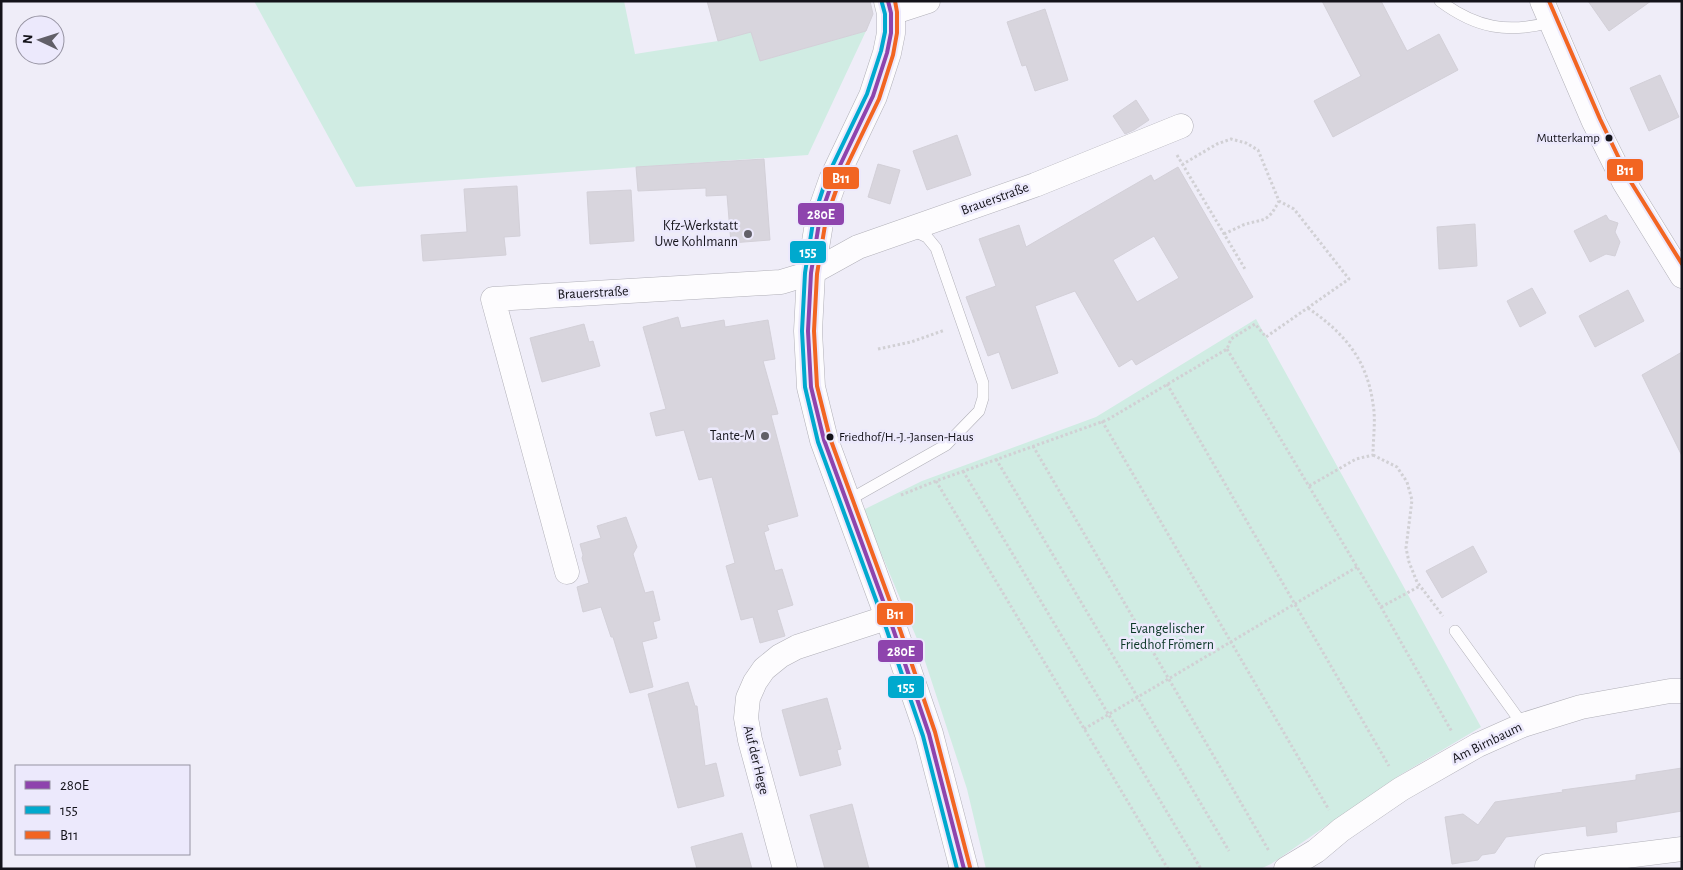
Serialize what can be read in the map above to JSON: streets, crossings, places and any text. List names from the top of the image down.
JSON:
{
  "streets": {
    "street": ["Brauerstraße", "Am Birnbaum", "Auf der Hege"]
  },
  "parks": ["Evangelischer Friedhof Frömern"],
  "places": [
    "Mutterkamp",
    "Kfz-Werkstatt Uwe Kohlmann",
    "Tante-M",
    "Friedhof/H.-J.-Jansen-Haus"
  ],
  "lines": ["transit line 280E", "transit line B11", "transit line 155"],
  "legend": ["280E", "155", "B11"],
  "north": "left"
}
